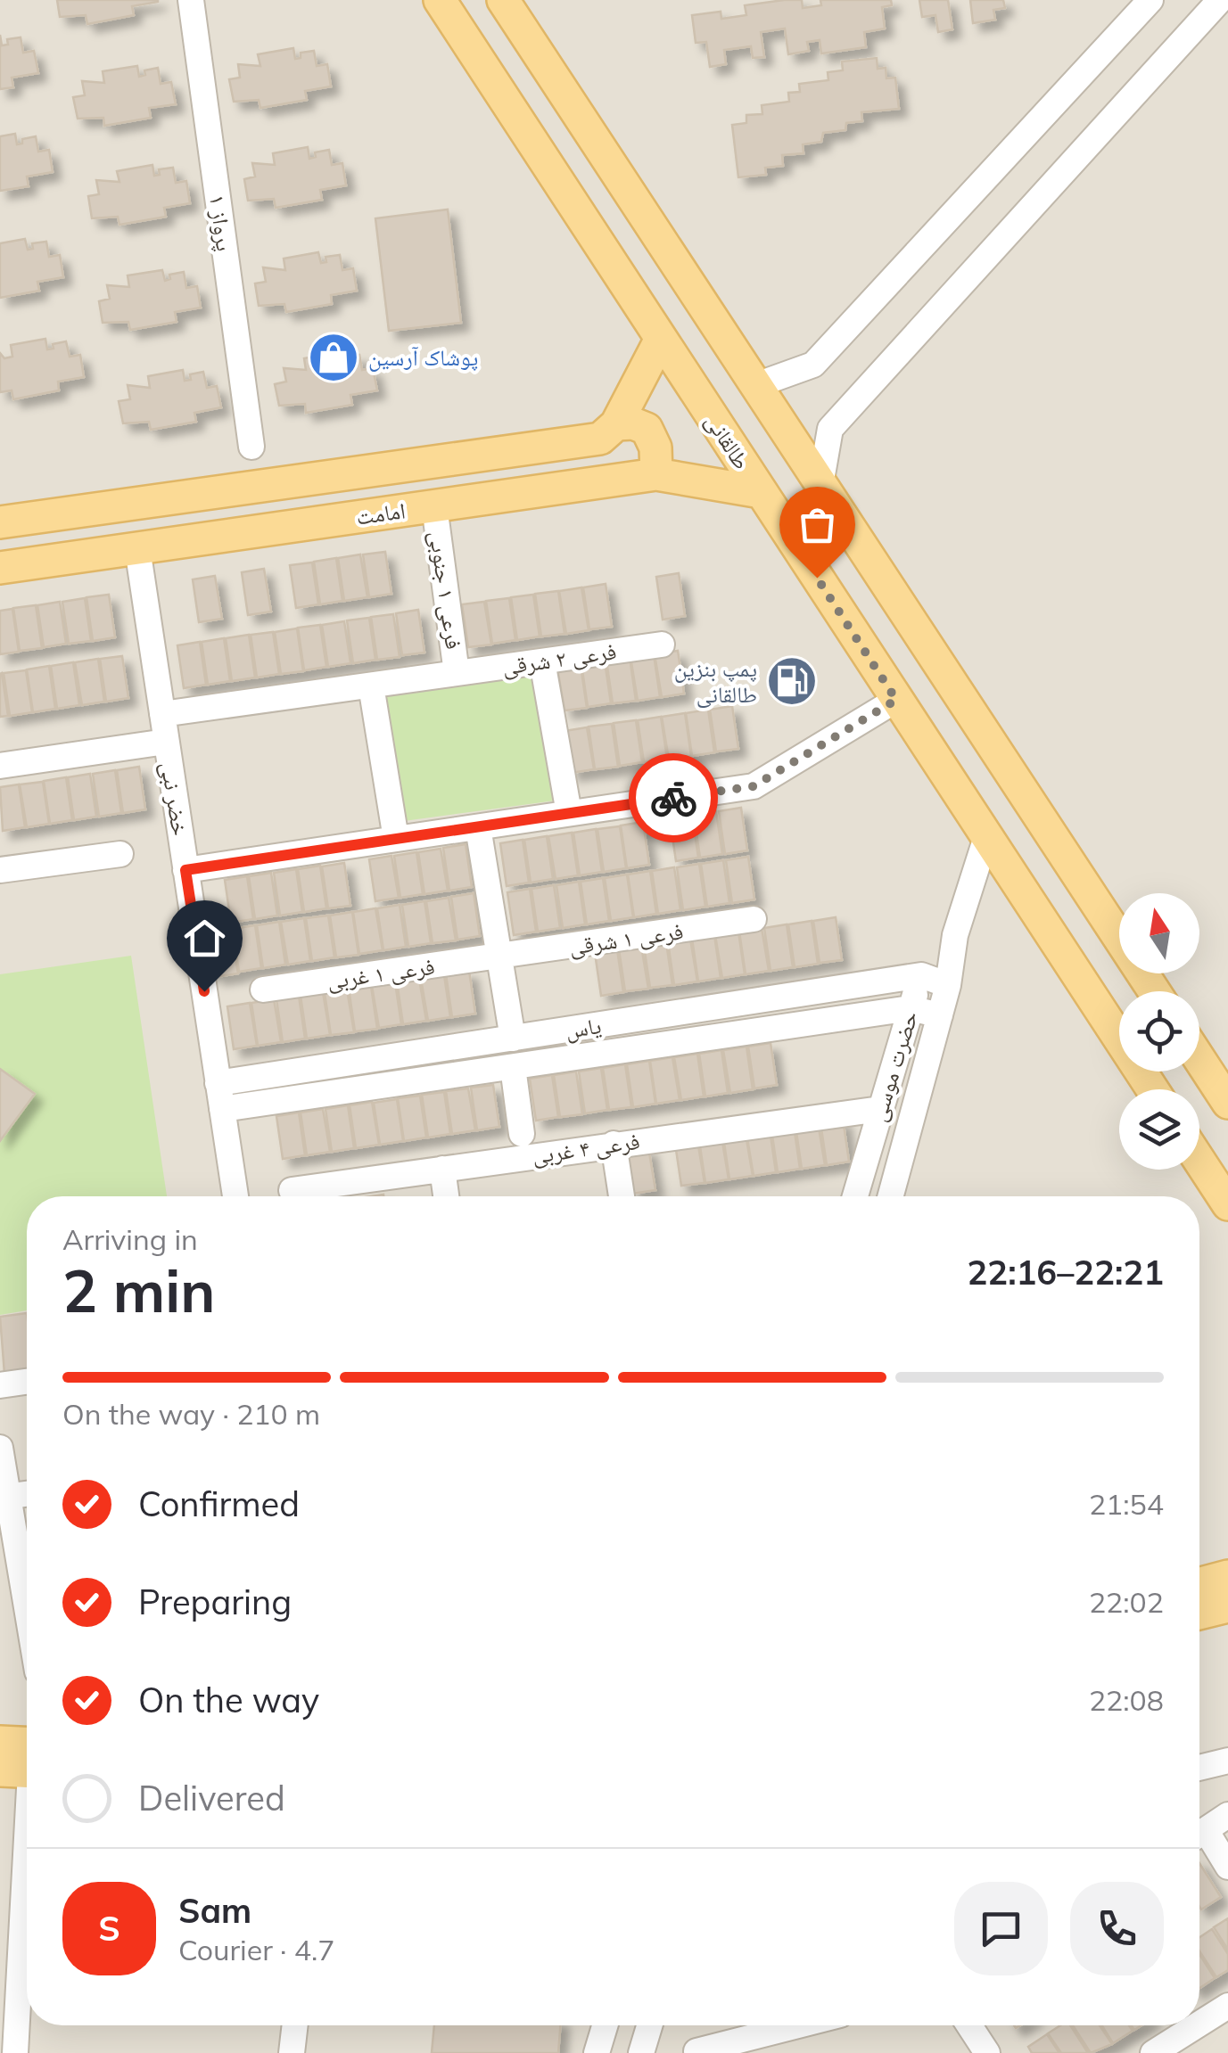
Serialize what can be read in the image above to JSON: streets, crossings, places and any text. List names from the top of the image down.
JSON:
{
  "streets": {
    "main road": ["طالقانی", "امامت"],
    "street": [
      "پرواز ۱",
      "فرعی ۱ جنوبی",
      "فرعی ۲ شرقی",
      "خضر نبی",
      "فرعی ۱ شرقی",
      "فرعی ۱ غربی",
      "یاس",
      "حضرت موسی",
      "فرعی ۴ غربی"
    ]
  },
  "crossings": [
    ["طالقانی", "امامت"],
    ["طالقانی", "حضرت موسی"],
    ["امامت", "فرعی ۱ جنوبی"],
    ["امامت", "خضر نبی"],
    ["فرعی ۱ جنوبی", "فرعی ۲ شرقی"],
    ["فرعی ۲ شرقی", "خضر نبی"],
    ["خضر نبی", "یاس"],
    ["فرعی ۱ شرقی", "فرعی ۱ غربی"],
    ["یاس", "حضرت موسی"],
    ["حضرت موسی", "فرعی ۴ غربی"]
  ],
  "places": {
    "shop": ["پوشاک آرسین"],
    "fuel station": ["پمپ بنزین طالقانی"]
  },
  "north": "top",
  "page": {
    "heading": ["2 min", "Arriving in", "22:16–22:21"],
    "panel": ["Sam", "Courier · 4.7"],
    "bar": "On the way · 210 m",
    "list": [
      ["Confirmed", "21:54"],
      ["Preparing", "22:02"],
      ["On the way", "22:08"],
      "Delivered"
    ],
    "round": "S"
  }
}
